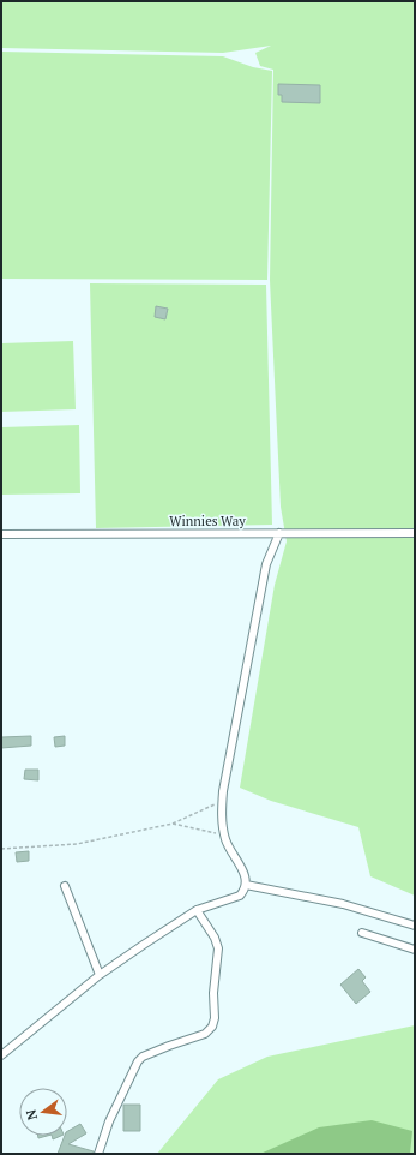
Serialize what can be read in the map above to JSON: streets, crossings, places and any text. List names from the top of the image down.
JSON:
{
  "streets": {
    "street": ["Winnies Way"]
  },
  "north": "left"
}
